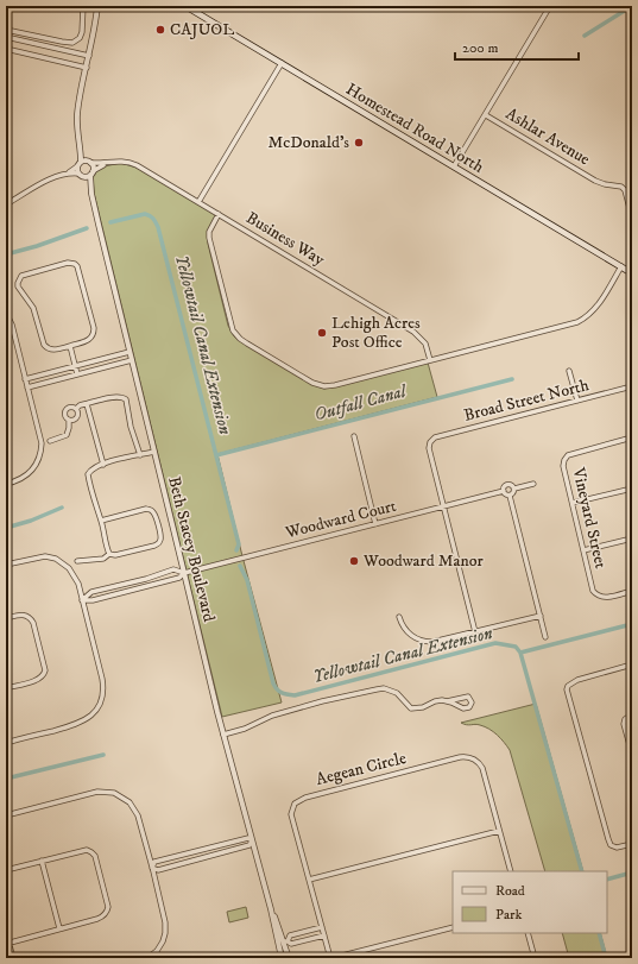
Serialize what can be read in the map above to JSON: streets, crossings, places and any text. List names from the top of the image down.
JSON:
{
  "streets": {
    "main road": ["Homestead Road North"],
    "street": [
      "Ashlar Avenue",
      "Business Way",
      "Broad Street North",
      "Vineyard Street",
      "Woodward Court",
      "Beth Stacey Boulevard",
      "Aegean Circle"
    ]
  },
  "crossings": [
    ["Homestead Road North", "Ashlar Avenue"],
    ["Business Way", "Beth Stacey Boulevard"],
    ["Broad Street North", "Woodward Court"],
    ["Woodward Court", "Beth Stacey Boulevard"]
  ],
  "water": ["Yellowtail Canal Extension", "Outfall Canal"],
  "places": [
    "CAJUOL",
    "McDonald's",
    "Lehigh Acres Post Office",
    "Woodward Manor"
  ],
  "legend": ["Road", "Park"],
  "scale_bar": "200 m"
}
